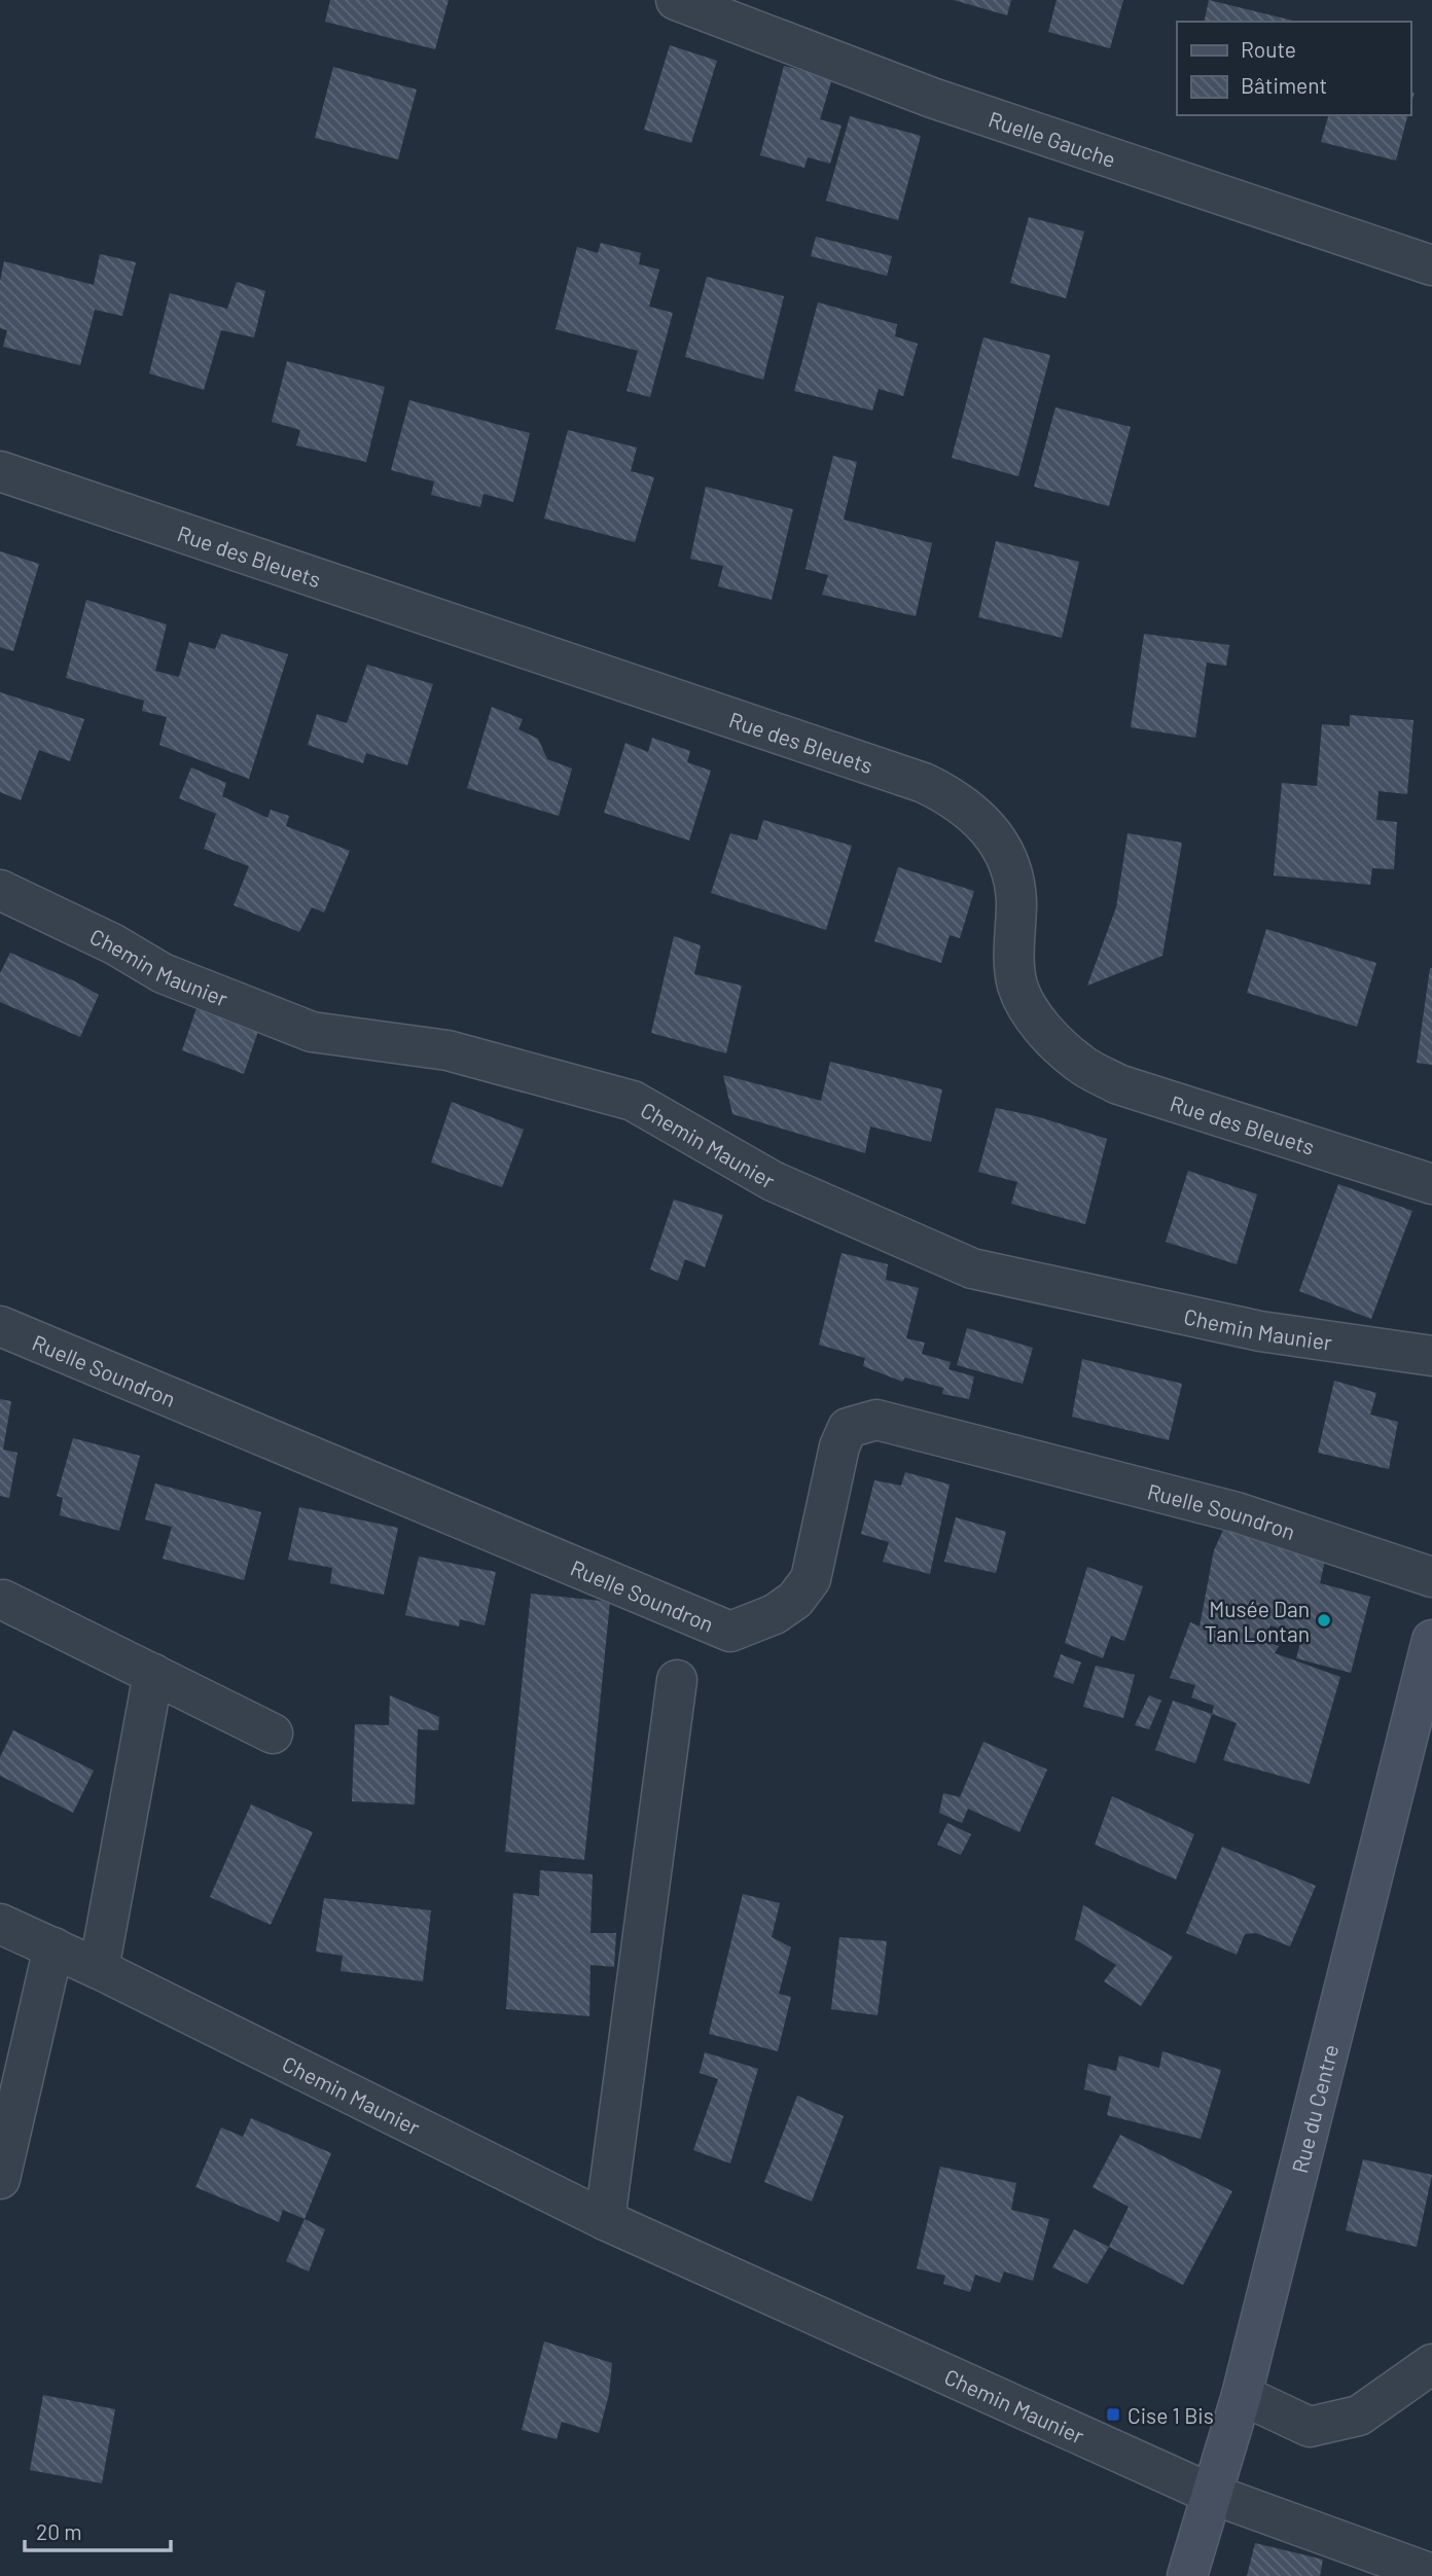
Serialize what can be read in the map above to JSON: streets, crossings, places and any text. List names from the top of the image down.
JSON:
{
  "streets": {
    "street": [
      "Ruelle Gauche",
      "Rue des Bleuets",
      "Chemin Maunier",
      "Ruelle Soundron",
      "Rue du Centre"
    ]
  },
  "crossings": [
    ["Chemin Maunier", "Rue du Centre"]
  ],
  "places": {
    "other": ["Musée Dan Tan Lontan"],
    "transit": ["Cise 1 Bis"]
  },
  "legend": ["Route", "Bâtiment"],
  "scale_bar": "20 m"
}
